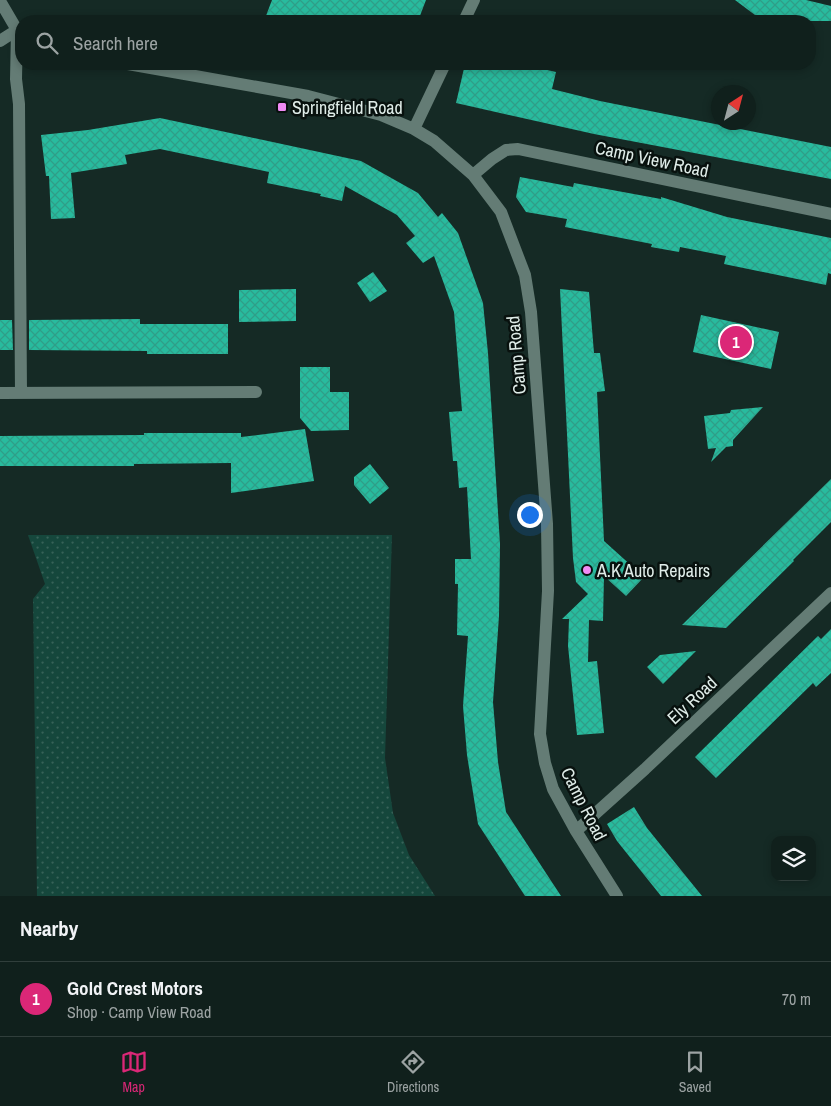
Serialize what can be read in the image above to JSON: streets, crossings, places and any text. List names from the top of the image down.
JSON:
{
  "streets": {
    "street": ["Camp View Road", "Camp Road", "Ely Road"]
  },
  "crossings": [
    ["Camp View Road", "Camp Road"],
    ["Camp Road", "Ely Road"]
  ],
  "places": {
    "transit": ["Springfield Road"],
    "other": ["A.K Auto Repairs"]
  },
  "north": "top right",
  "page": {
    "search": "Search here",
    "pins": "1",
    "heading": "Nearby",
    "list": [
      {
        "mark": "1",
        "name": "Gold Crest Motors",
        "note": "Shop · Camp View Road",
        "value": "70 m"
      }
    ],
    "nav": ["Map", "Directions", "Saved"]
  }
}
